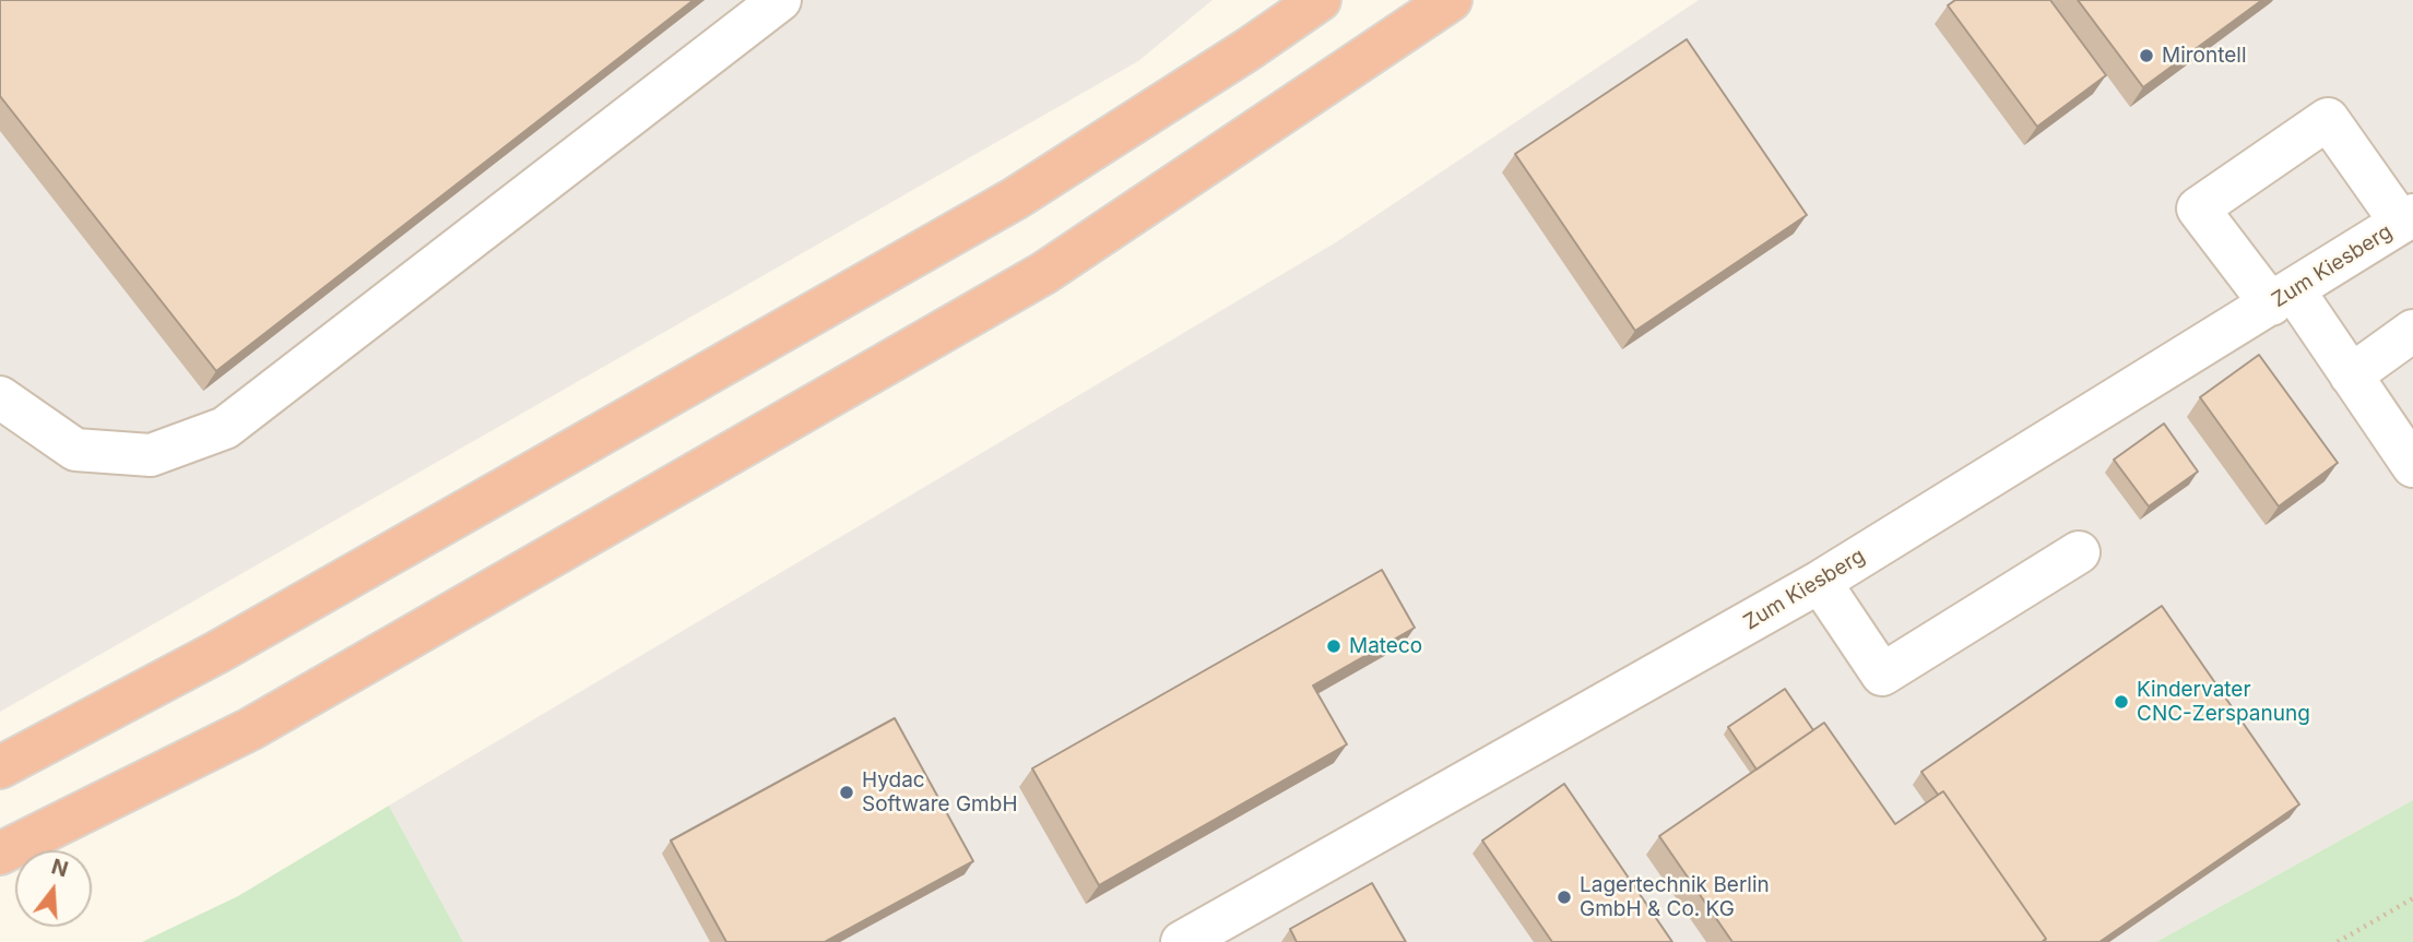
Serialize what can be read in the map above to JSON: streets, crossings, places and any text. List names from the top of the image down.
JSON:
{
  "streets": {
    "street": ["Zum Kiesberg"]
  },
  "places": [
    "Mirontell",
    "Mateco",
    "Kindervater CNC-Zerspanung",
    "Hydac Software GmbH",
    "Lagertechnik Berlin GmbH & Co. KG"
  ],
  "north": "top"
}
